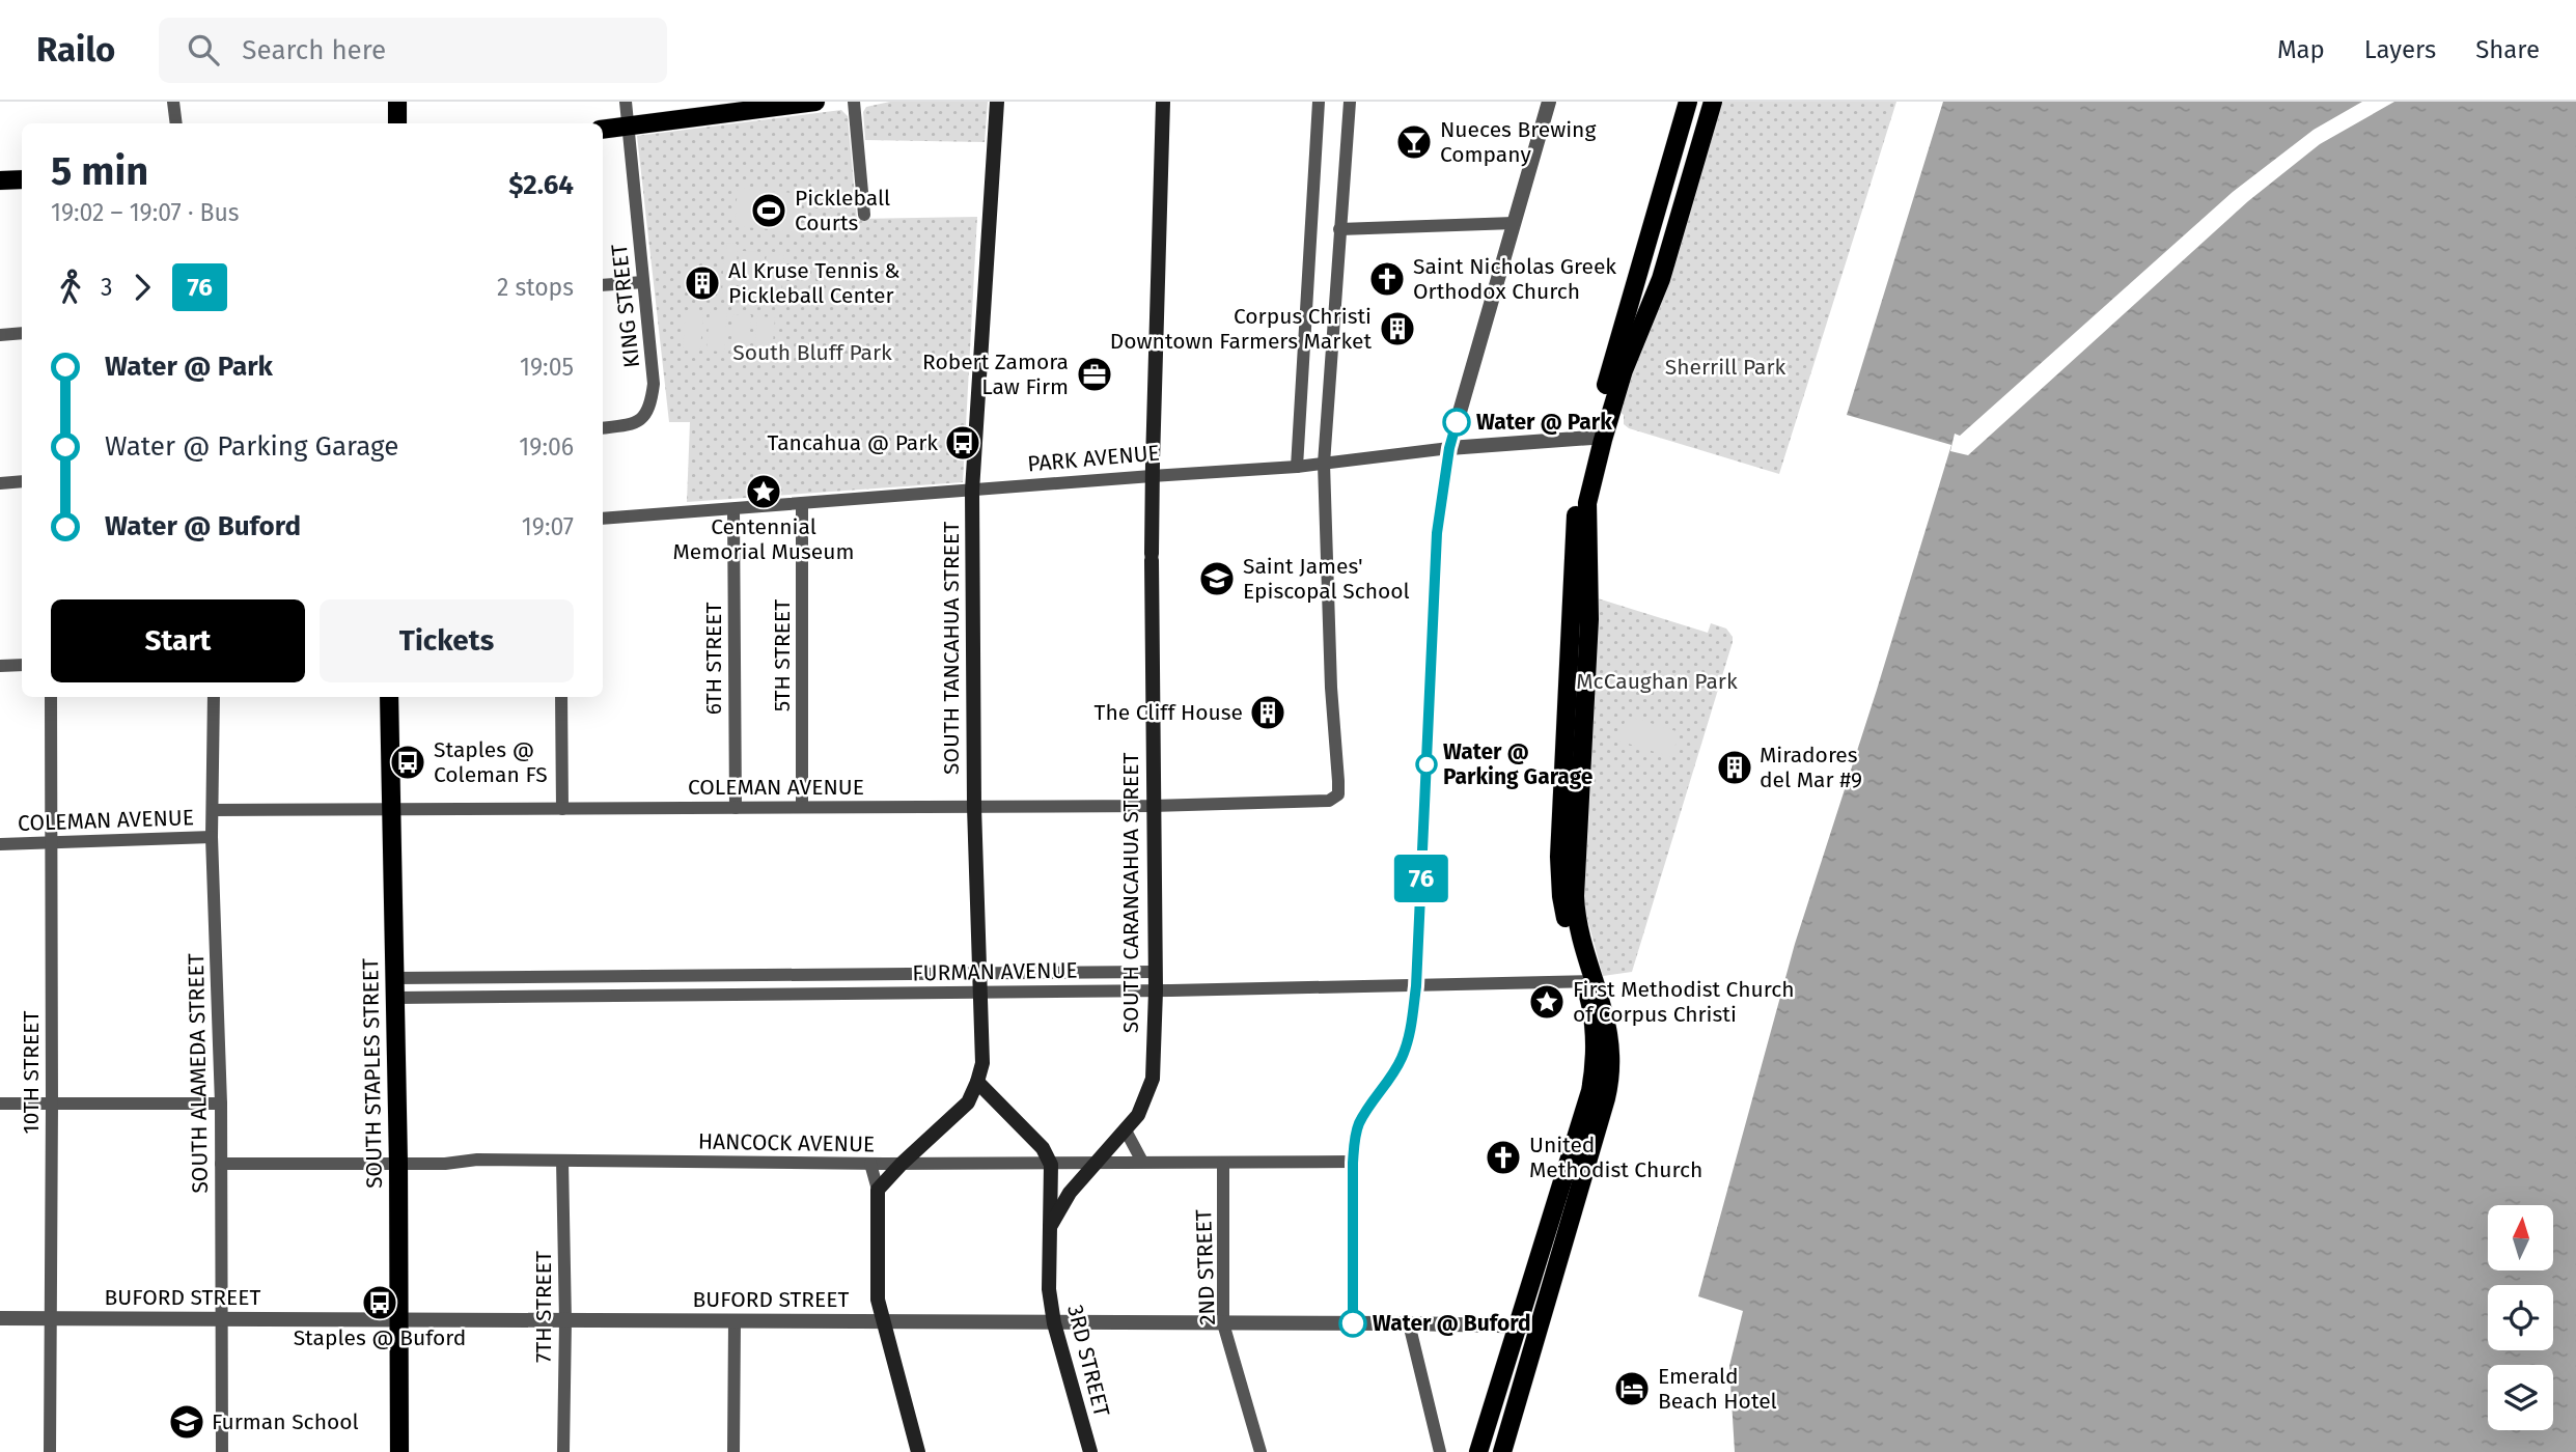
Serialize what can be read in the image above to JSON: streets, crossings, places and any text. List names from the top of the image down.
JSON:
{
  "streets": {
    "main road": [
      "SOUTH TANCAHUA STREET",
      "SOUTH CARANCAHUA STREET",
      "SOUTH STAPLES STREET",
      "3RD STREET"
    ],
    "street": [
      "KING STREET",
      "PARK AVENUE",
      "5TH STREET",
      "6TH STREET",
      "COLEMAN AVENUE",
      "FURMAN AVENUE",
      "10TH STREET",
      "SOUTH ALAMEDA STREET",
      "HANCOCK AVENUE",
      "2ND STREET",
      "BUFORD STREET",
      "7TH STREET"
    ]
  },
  "crossings": [
    ["PARK AVENUE", "SOUTH TANCAHUA STREET"],
    ["PARK AVENUE", "5TH STREET"],
    ["PARK AVENUE", "6TH STREET"],
    ["PARK AVENUE", "COLEMAN AVENUE"],
    ["PARK AVENUE", "SOUTH CARANCAHUA STREET"],
    ["SOUTH TANCAHUA STREET", "COLEMAN AVENUE"],
    ["SOUTH TANCAHUA STREET", "FURMAN AVENUE"],
    ["SOUTH TANCAHUA STREET", "HANCOCK AVENUE"],
    ["5TH STREET", "COLEMAN AVENUE"],
    ["6TH STREET", "COLEMAN AVENUE"],
    ["COLEMAN AVENUE", "SOUTH CARANCAHUA STREET"],
    ["COLEMAN AVENUE", "10TH STREET"],
    ["COLEMAN AVENUE", "SOUTH ALAMEDA STREET"],
    ["COLEMAN AVENUE", "SOUTH STAPLES STREET"],
    ["SOUTH CARANCAHUA STREET", "FURMAN AVENUE"],
    ["SOUTH CARANCAHUA STREET", "HANCOCK AVENUE"],
    ["SOUTH CARANCAHUA STREET", "3RD STREET"],
    ["FURMAN AVENUE", "SOUTH STAPLES STREET"],
    ["10TH STREET", "BUFORD STREET"],
    ["SOUTH ALAMEDA STREET", "HANCOCK AVENUE"],
    ["SOUTH ALAMEDA STREET", "BUFORD STREET"],
    ["SOUTH STAPLES STREET", "HANCOCK AVENUE"],
    ["SOUTH STAPLES STREET", "BUFORD STREET"],
    ["HANCOCK AVENUE", "2ND STREET"],
    ["HANCOCK AVENUE", "7TH STREET"],
    ["HANCOCK AVENUE", "3RD STREET"],
    ["2ND STREET", "BUFORD STREET"],
    ["BUFORD STREET", "7TH STREET"],
    ["BUFORD STREET", "3RD STREET"]
  ],
  "parks": ["South Bluff Park", "Sherrill Park", "McCaughan Park"],
  "places": {
    "bar": ["Nueces Brewing Company"],
    "sports": ["Pickleball Courts"],
    "church": ["Saint Nicholas Greek Orthodox Church", "United Methodist Church"],
    "building": [
      "Al Kruse Tennis & Pickleball Center",
      "Corpus Christi Downtown Farmers Market",
      "The Cliff House",
      "Miradores del Mar #9"
    ],
    "office": ["Robert Zamora Law Firm"],
    "other": ["Water @ Park", "Water @ Parking Garage", "Water @ Buford"],
    "bus stop": ["Tancahua @ Park", "Staples @ Coleman FS", "Staples @ Buford"],
    "place": ["Centennial Memorial Museum", "First Methodist Church of Corpus Christi"],
    "school or university": ["Saint James' Episcopal School", "Furman School"],
    "hotel": ["Emerald Beach Hotel"]
  },
  "lines": ["bus line 76"],
  "north": "top",
  "page": {
    "header": "Railo",
    "search": "Search here",
    "nav": ["Map", "Layers", "Share"],
    "on_map": "76",
    "heading": ["5 min", "19:02 – 19:07 · Bus", "$2.64"],
    "legs": ["3", "76", "2 stops"],
    "list": [
      {
        "name": "Water @ Park",
        "value": "19:05"
      },
      {
        "name": "Water @ Parking Garage",
        "value": "19:06"
      },
      {
        "name": "Water @ Buford",
        "value": "19:07"
      }
    ],
    "buttons": ["Start", "Tickets"]
  }
}
